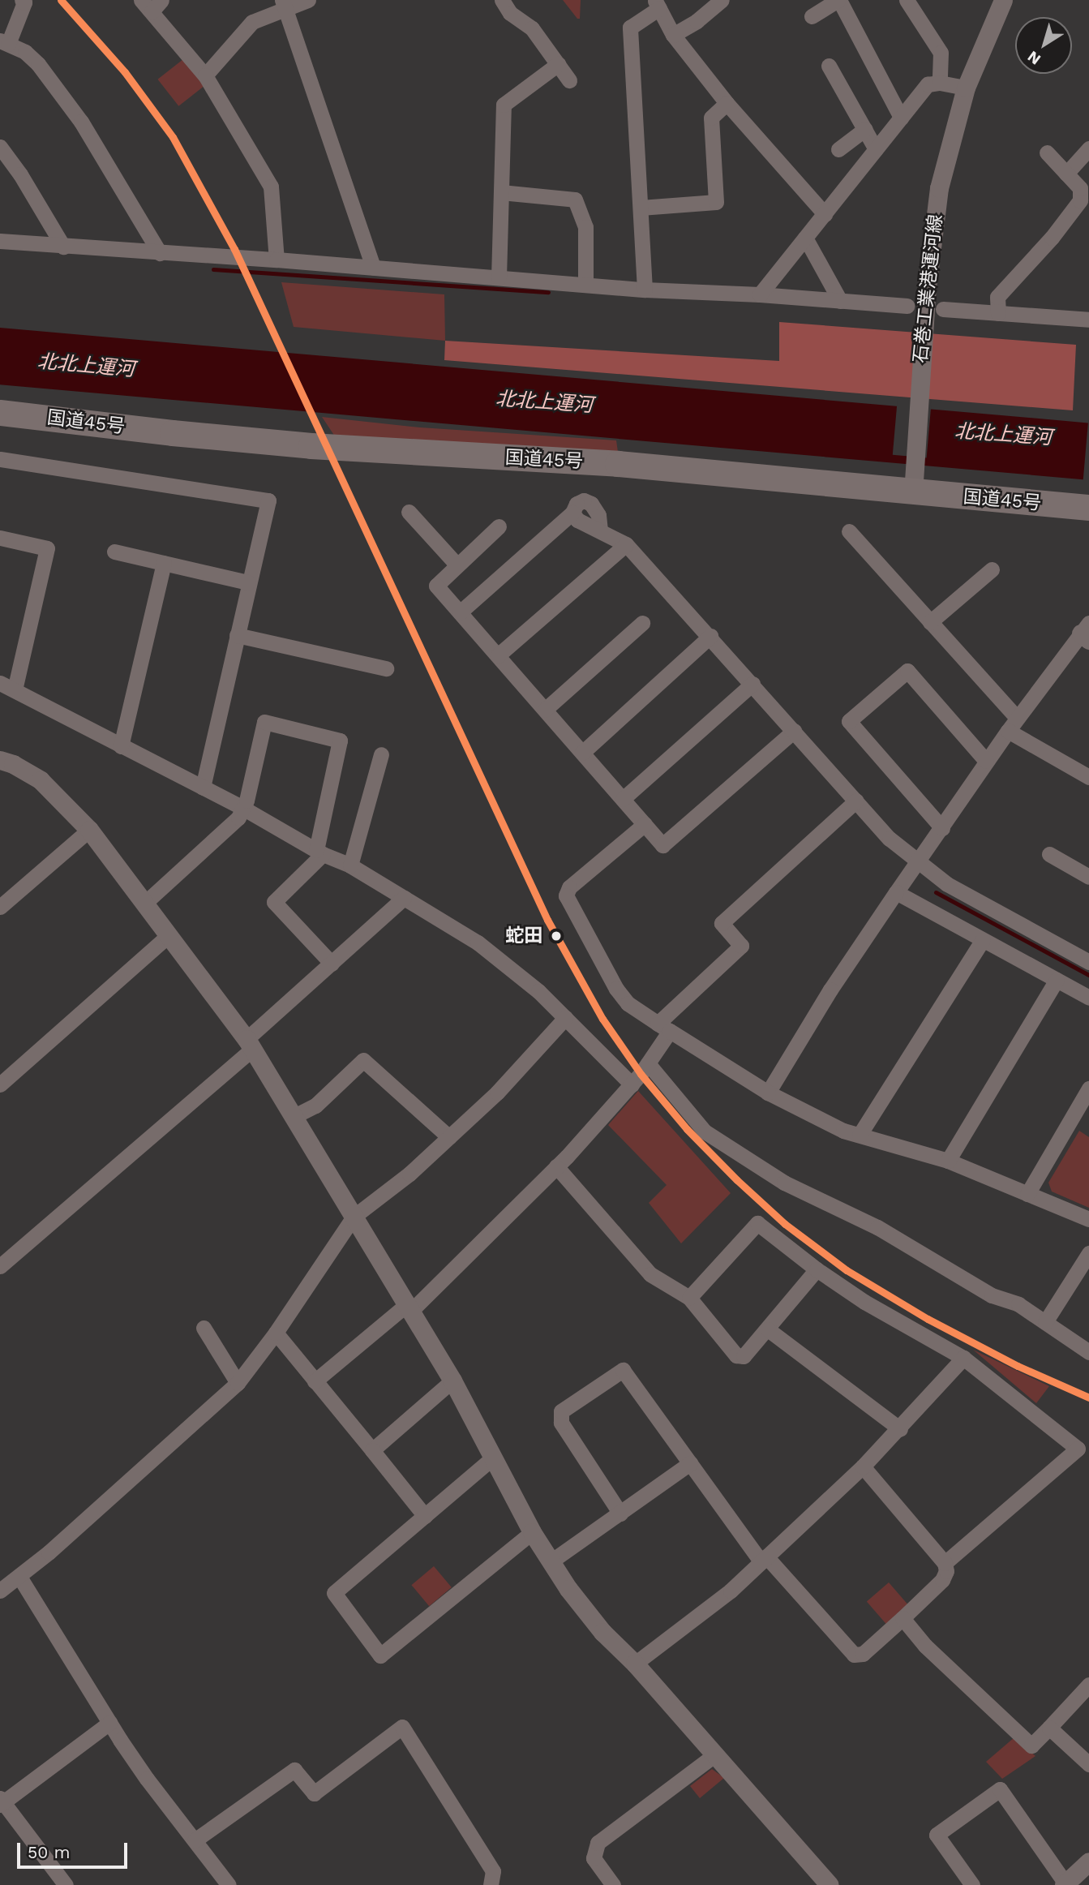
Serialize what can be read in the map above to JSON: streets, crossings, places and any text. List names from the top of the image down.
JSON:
{
  "streets": {
    "highway": ["国道45号"],
    "street": ["石巻工業港運河線"]
  },
  "crossings": [
    ["石巻工業港運河線", "国道45号"]
  ],
  "water": ["北北上運河"],
  "places": ["蛇田"],
  "scale_bar": "50 m",
  "north": "bottom left"
}
